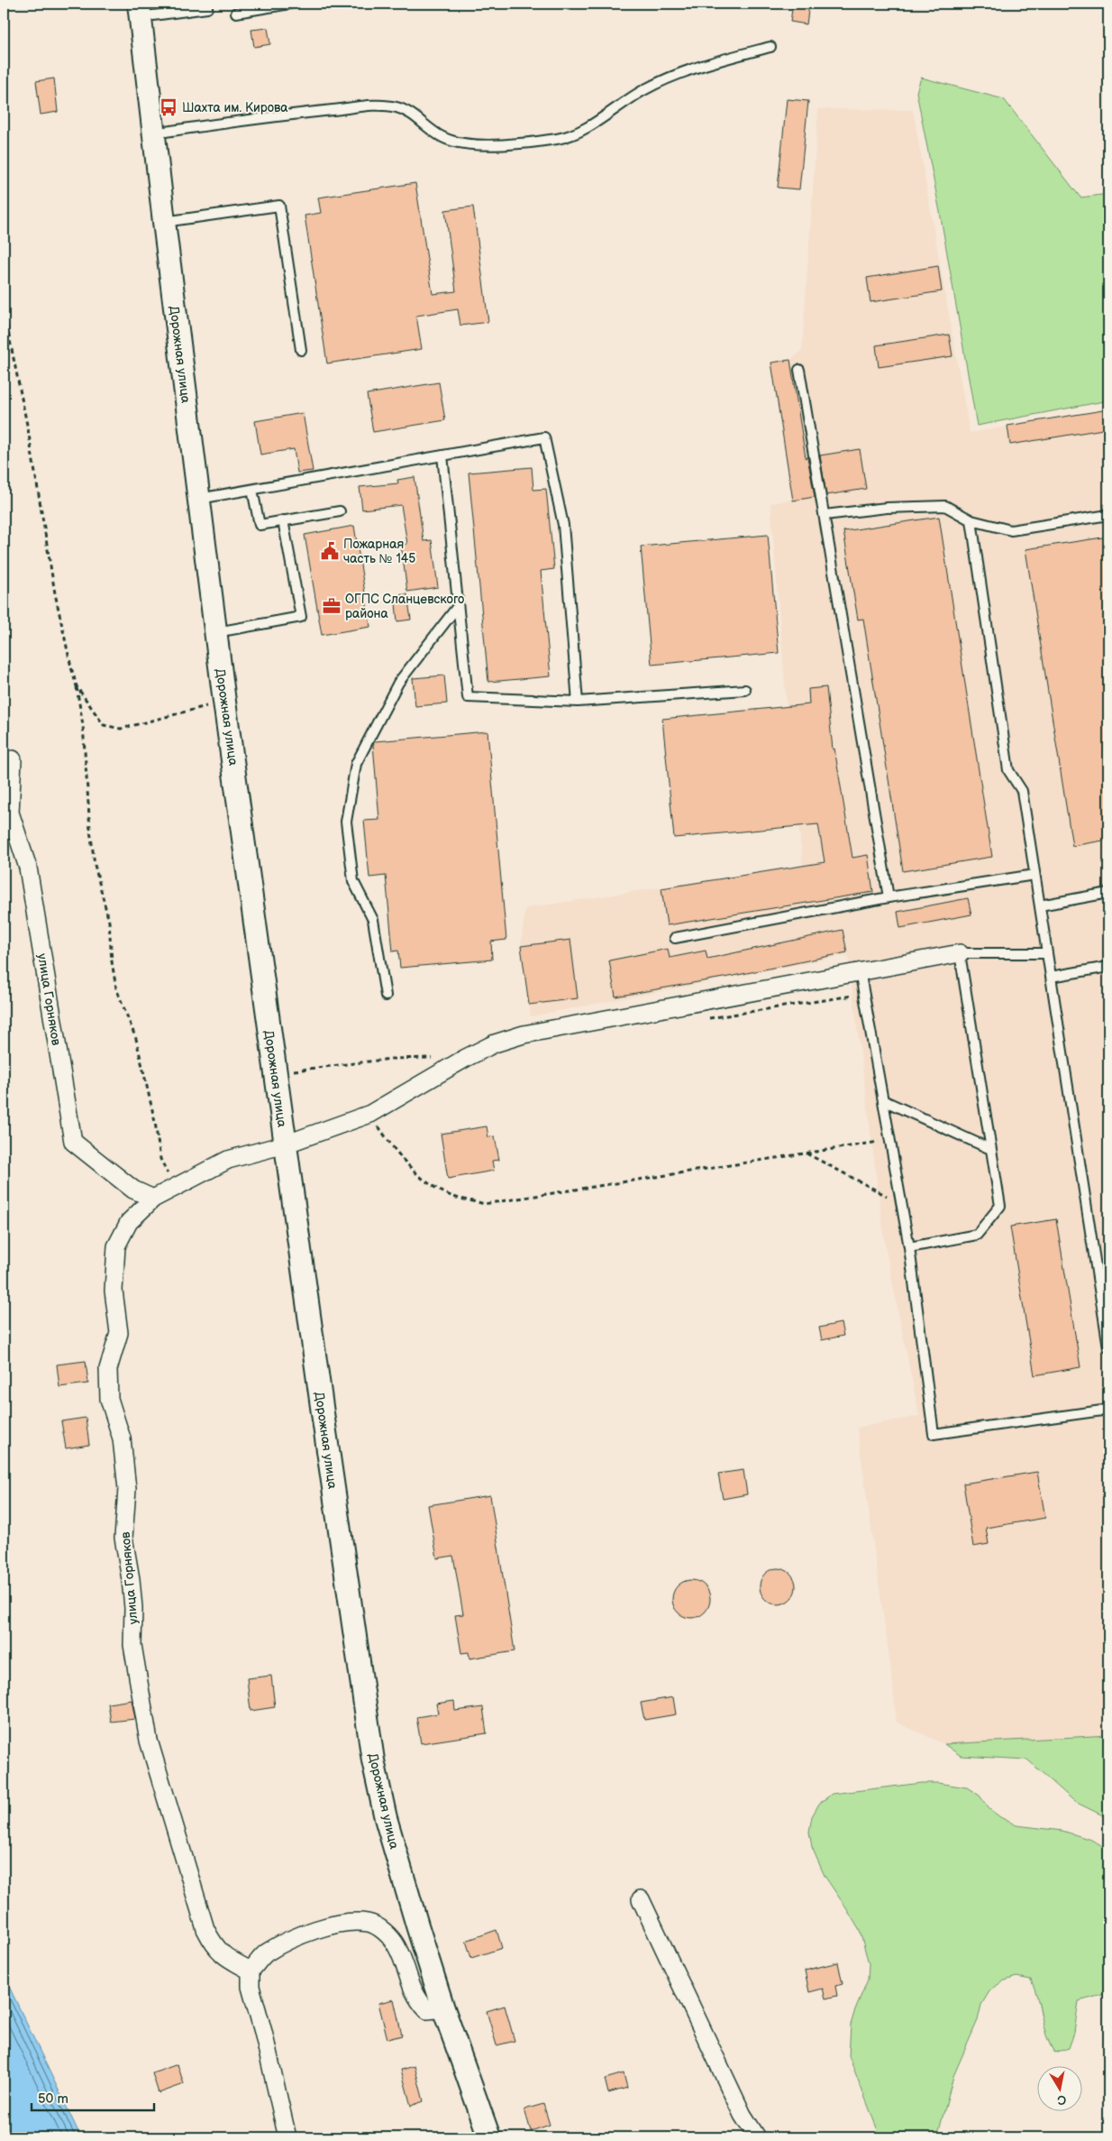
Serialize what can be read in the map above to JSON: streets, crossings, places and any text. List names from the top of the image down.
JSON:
{
  "streets": {
    "street": ["Дорожная улица", "улица Горняков"]
  },
  "crossings": [
    ["Дорожная улица", "улица Горняков"]
  ],
  "places": {
    "bus stop": ["Шахта им. Кирова"],
    "public building": ["Пожарная часть № 145"],
    "office": ["ОГПС Сланцевского района"]
  },
  "scale_bar": "50 m",
  "north": "bottom"
}
